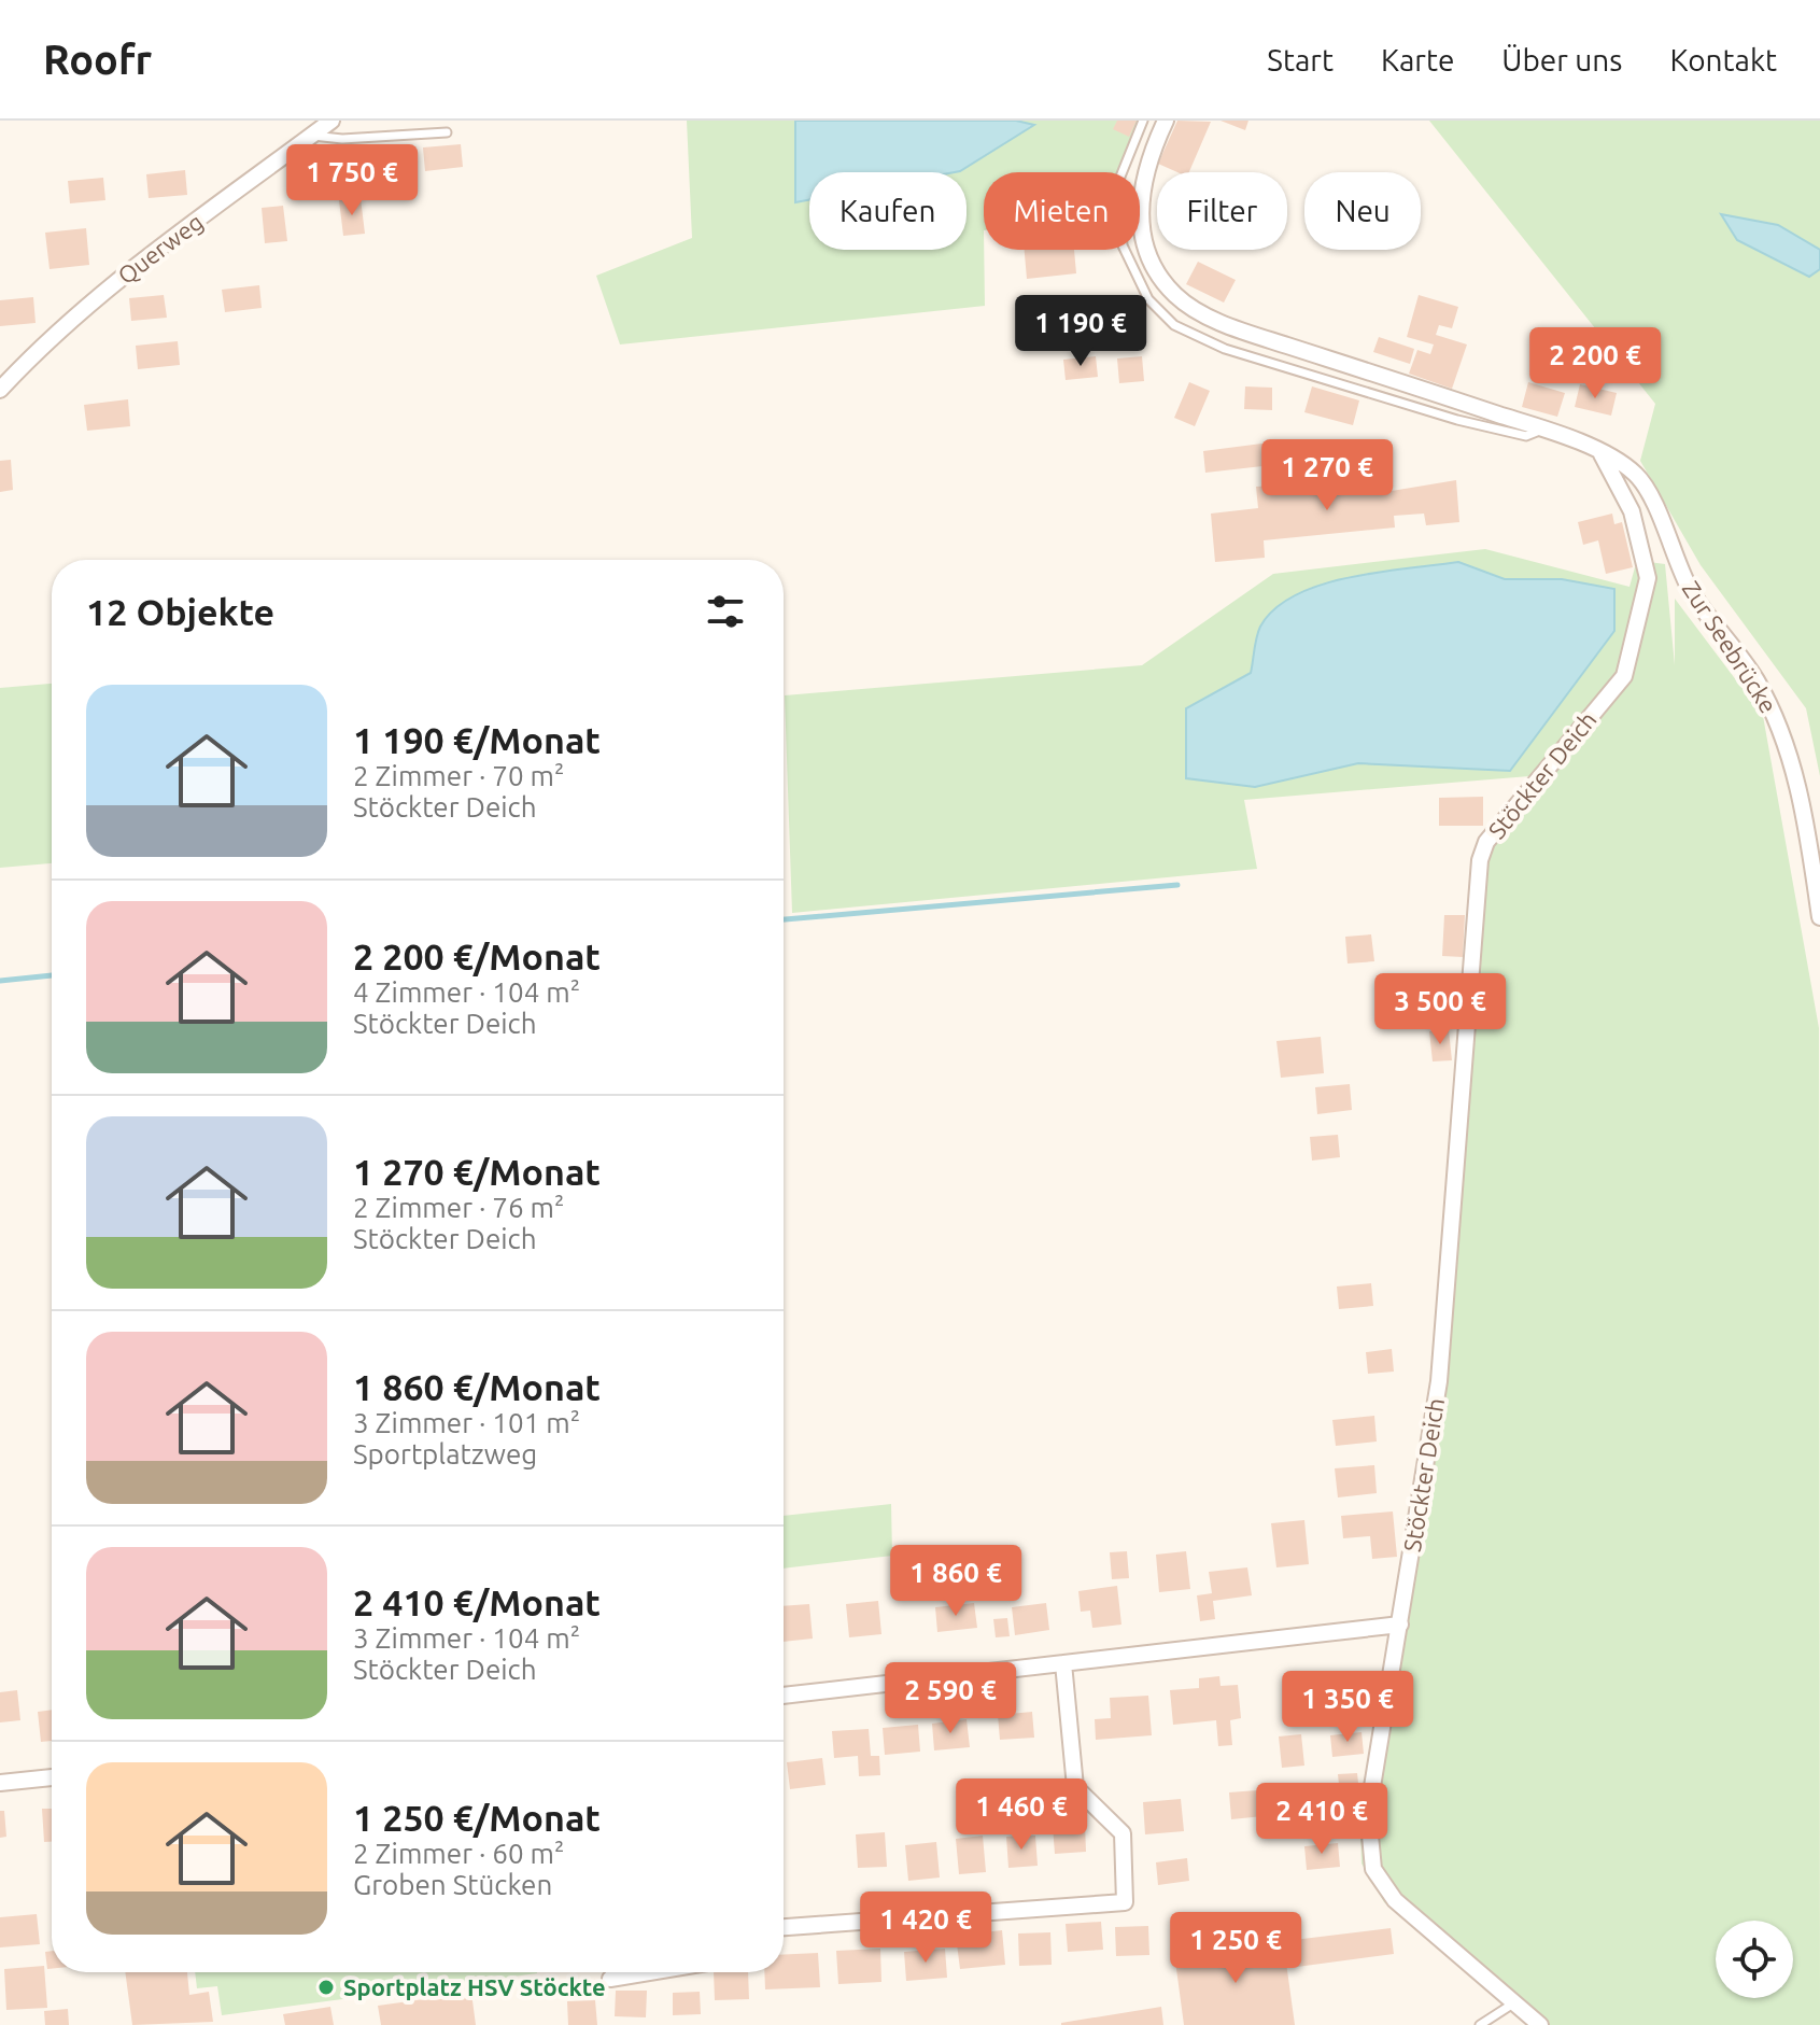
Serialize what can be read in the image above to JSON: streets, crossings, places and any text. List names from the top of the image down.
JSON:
{
  "streets": {
    "street": ["Querweg", "Zur Seebrücke", "Stöckter Deich"]
  },
  "crossings": [
    ["Zur Seebrücke", "Stöckter Deich"]
  ],
  "places": ["Sportplatz HSV Stöckte"],
  "page": {
    "header": "Roofr",
    "nav": [
      "Start",
      "Karte",
      "Über uns",
      "Kontakt"
    ],
    "price": [
      "1 750 €",
      "1 190 €",
      "2 200 €",
      "1 270 €",
      "3 500 €",
      "1 860 €",
      "2 590 €",
      "1 350 €",
      "1 460 €",
      "2 410 €",
      "1 420 €",
      "1 250 €"
    ],
    "chip": [
      "Kaufen",
      "Mieten",
      "Filter",
      "Neu"
    ],
    "heading": "12 Objekte",
    "list": [
      {
        "name": "1 190 €/Monat",
        "note": "2 Zimmer · 70 m² · Stöckter Deich"
      },
      {
        "name": "2 200 €/Monat",
        "note": "4 Zimmer · 104 m² · Stöckter Deich"
      },
      {
        "name": "1 270 €/Monat",
        "note": "2 Zimmer · 76 m² · Stöckter Deich"
      },
      {
        "name": "1 860 €/Monat",
        "note": "3 Zimmer · 101 m² · Sportplatzweg"
      },
      {
        "name": "2 410 €/Monat",
        "note": "3 Zimmer · 104 m² · Stöckter Deich"
      },
      {
        "name": "1 250 €/Monat",
        "note": "2 Zimmer · 60 m² · Groben Stücken"
      }
    ]
  }
}
